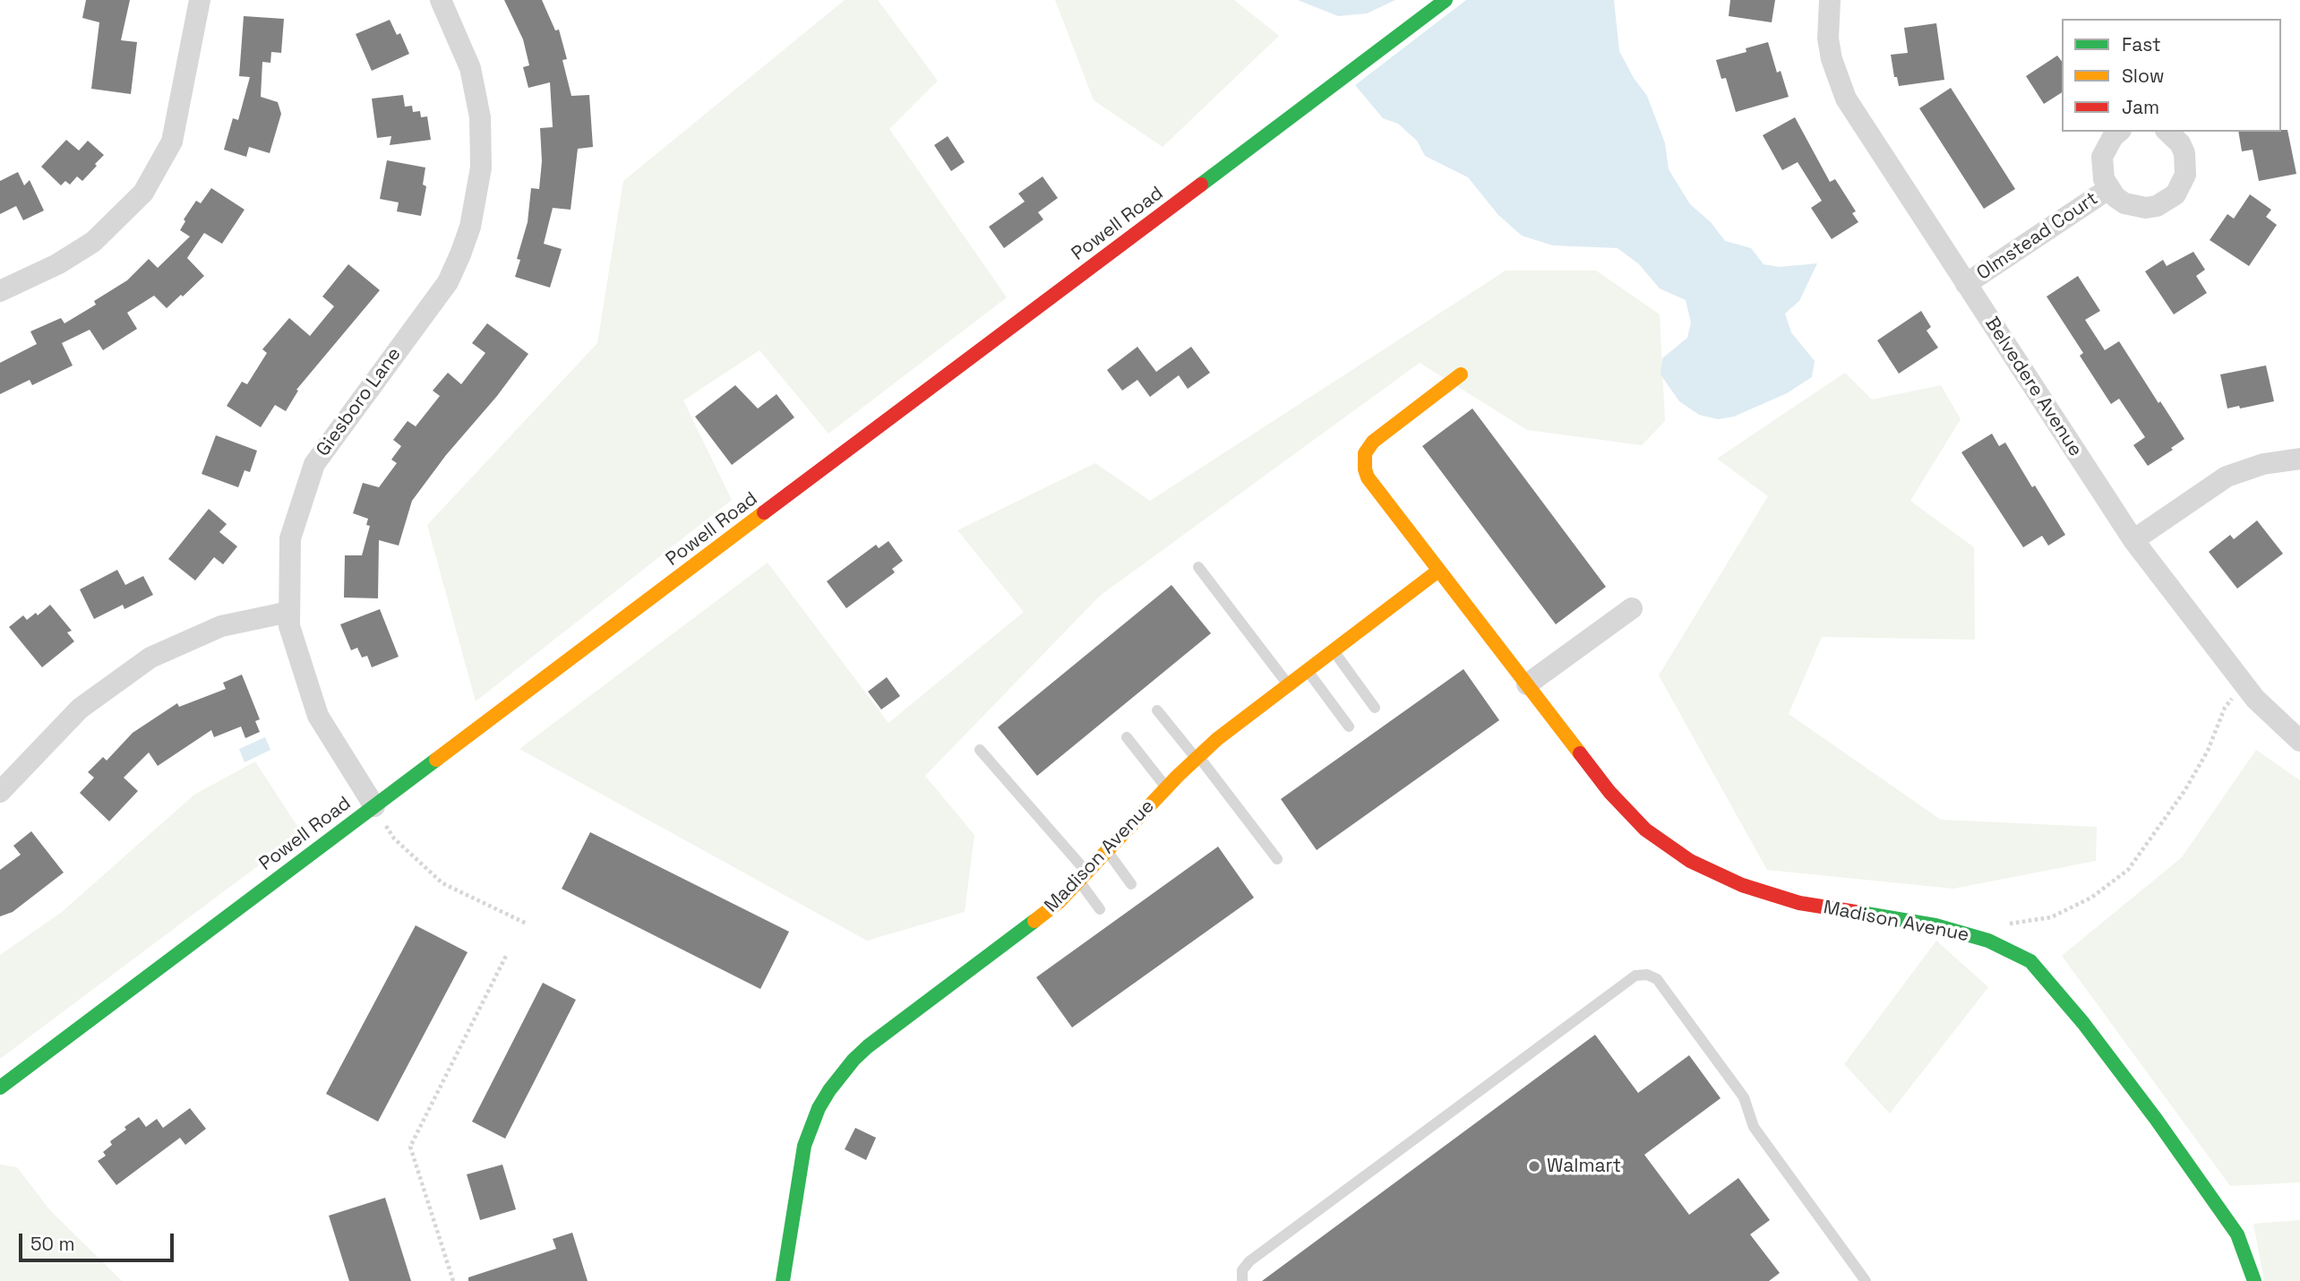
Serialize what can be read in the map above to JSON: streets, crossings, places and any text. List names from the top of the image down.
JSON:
{
  "streets": {
    "street": [
      "Powell Road",
      "Olmstead Court",
      "Belvedere Avenue",
      "Giesboro Lane",
      "Madison Avenue"
    ]
  },
  "crossings": [
    ["Powell Road", "Giesboro Lane"],
    ["Olmstead Court", "Belvedere Avenue"]
  ],
  "places": ["Walmart"],
  "legend": ["Fast", "Slow", "Jam"],
  "scale_bar": "50 m"
}
